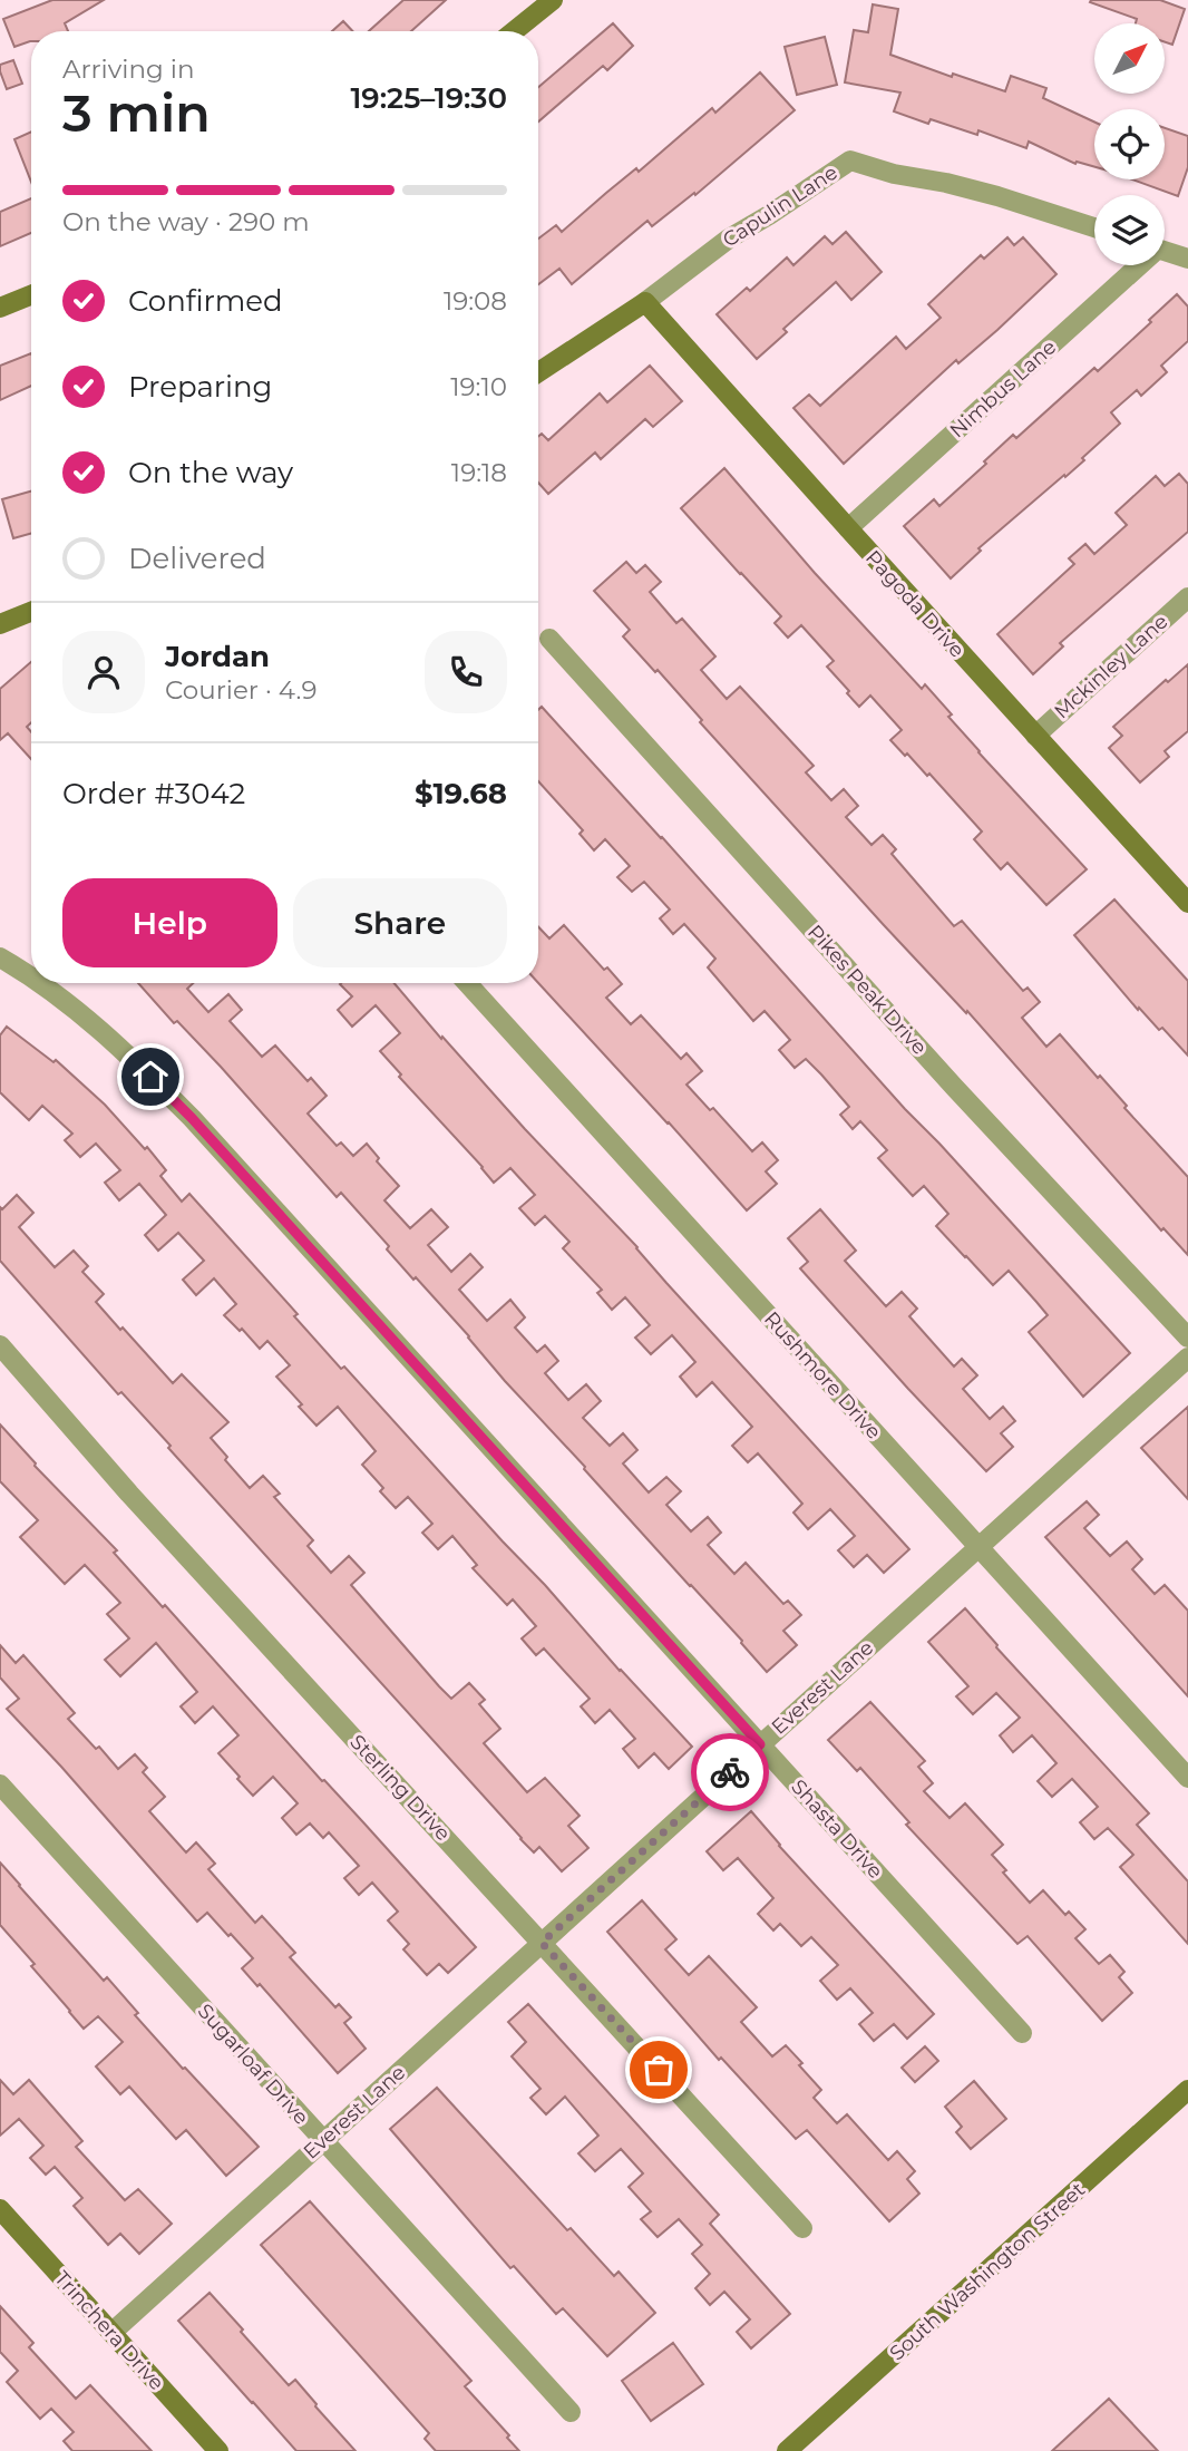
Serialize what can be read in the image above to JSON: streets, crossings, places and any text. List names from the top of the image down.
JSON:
{
  "streets": {
    "street": [
      "Capulin Lane",
      "Nimbus Lane",
      "Pagoda Drive",
      "Mckinley Lane",
      "Pikes Peak Drive",
      "Rushmore Drive",
      "Everest Lane",
      "Sterling Drive",
      "Shasta Drive",
      "Sugarloaf Drive",
      "South Washington Street",
      "Trinchera Drive"
    ]
  },
  "crossings": [
    ["Capulin Lane", "Pagoda Drive"],
    ["Nimbus Lane", "Pagoda Drive"],
    ["Pagoda Drive", "Mckinley Lane"],
    ["Rushmore Drive", "Everest Lane"],
    ["Everest Lane", "Sterling Drive"],
    ["Everest Lane", "Shasta Drive"],
    ["Everest Lane", "Sugarloaf Drive"],
    ["Everest Lane", "Trinchera Drive"]
  ],
  "north": "top right",
  "page": {
    "heading": ["3 min", "Arriving in", "19:25–19:30"],
    "panel": [
      "Jordan",
      "Courier · 4.9",
      "Order #3042",
      "$19.68"
    ],
    "bar": "On the way · 290 m",
    "list": [
      ["Confirmed", "19:08"],
      ["Preparing", "19:10"],
      ["On the way", "19:18"],
      "Delivered"
    ],
    "buttons": ["Help", "Share"]
  }
}
